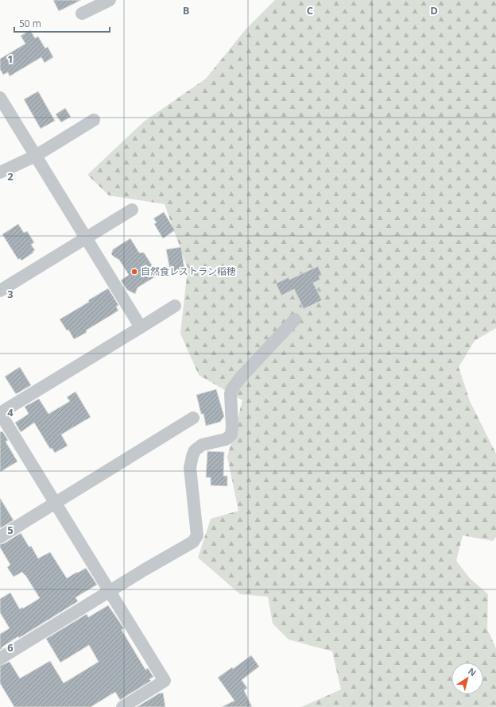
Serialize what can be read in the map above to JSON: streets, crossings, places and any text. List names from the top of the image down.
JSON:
{
  "places": ["自然食レストラン稲穂"],
  "scale_bar": "50 m",
  "north": "top right",
  "grid": {
    "columns": ["B", "C", "D"],
    "rows": [
      "1",
      "2",
      "3",
      "4",
      "5",
      "6"
    ]
  }
}
